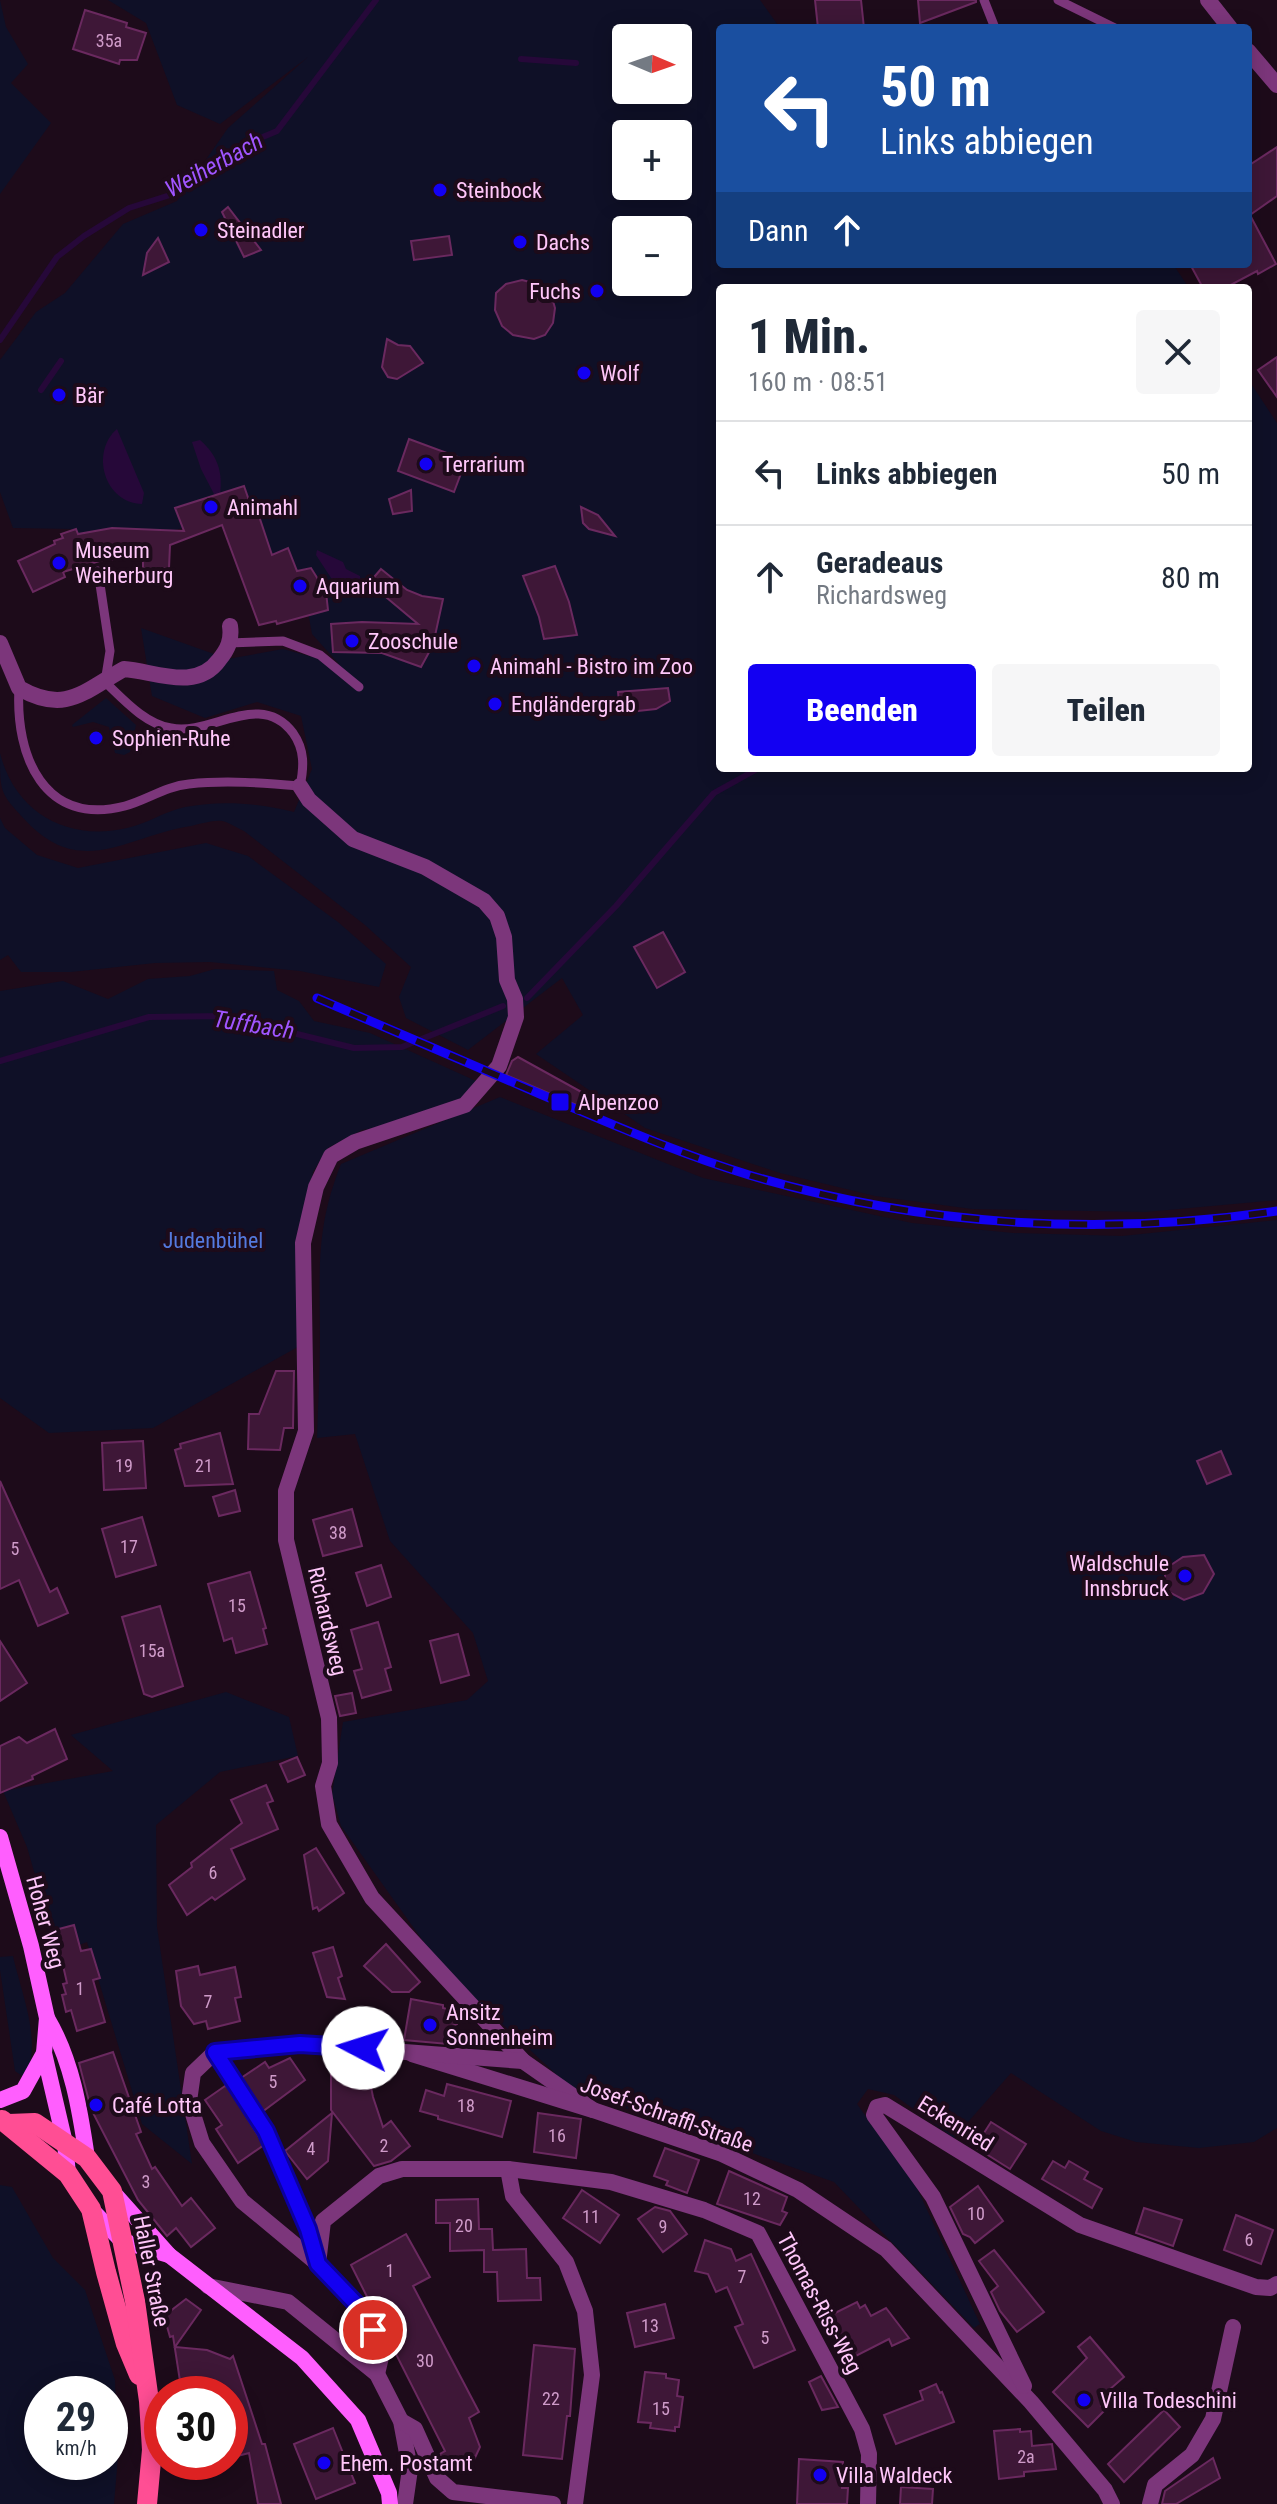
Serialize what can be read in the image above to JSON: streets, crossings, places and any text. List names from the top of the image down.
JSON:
{
  "streets": {
    "main road": ["Haller Straße"],
    "street": [
      "Richardsweg",
      "Hoher Weg",
      "Josef-Schraffl-Straße",
      "Eckenried",
      "Thomas-Riss-Weg"
    ]
  },
  "crossings": [
    ["Richardsweg", "Josef-Schraffl-Straße"],
    ["Hoher Weg", "Haller Straße"],
    ["Josef-Schraffl-Straße", "Eckenried"]
  ],
  "water": ["Weiherbach", "Tuffbach"],
  "parks": ["Judenbühel"],
  "places": {
    "other": [
      "Steinbock",
      "Steinadler",
      "Dachs",
      "Fuchs",
      "Wolf",
      "Bär",
      "Terrarium",
      "Animahl",
      "Museum Weiherburg",
      "Aquarium",
      "Zooschule",
      "Animahl - Bistro im Zoo",
      "Engländergrab",
      "Sophien-Ruhe",
      "Waldschule Innsbruck",
      "Ansitz Sonnenheim",
      "Café Lotta",
      "Villa Todeschini",
      "Ehem. Postamt",
      "Villa Waldeck"
    ],
    "transit": ["Alpenzoo"]
  },
  "house_numbers": [
    "35a",
    "19",
    "21",
    "38",
    "17",
    "5",
    "15",
    "15a",
    "6",
    "1",
    "7",
    "5",
    "18",
    "16",
    "2",
    "4",
    "3",
    "12",
    "10",
    "11",
    "20",
    "9",
    "6",
    "1",
    "7",
    "13",
    "5",
    "30",
    "22",
    "15",
    "2a"
  ],
  "north": "right",
  "page": {
    "map_buttons": ["+", "−"],
    "turn": ["50 m", "Links abbiegen"],
    "then": "Dann",
    "heading": ["1 Min.", "160 m · 08:51"],
    "list": [
      {
        "name": "Links abbiegen",
        "value": "50 m"
      },
      {
        "name": "Geradeaus",
        "note": "Richardsweg",
        "value": "80 m"
      }
    ],
    "buttons": ["Beenden", "Teilen"],
    "speed": "29 km/h",
    "limit": "30"
  }
}
